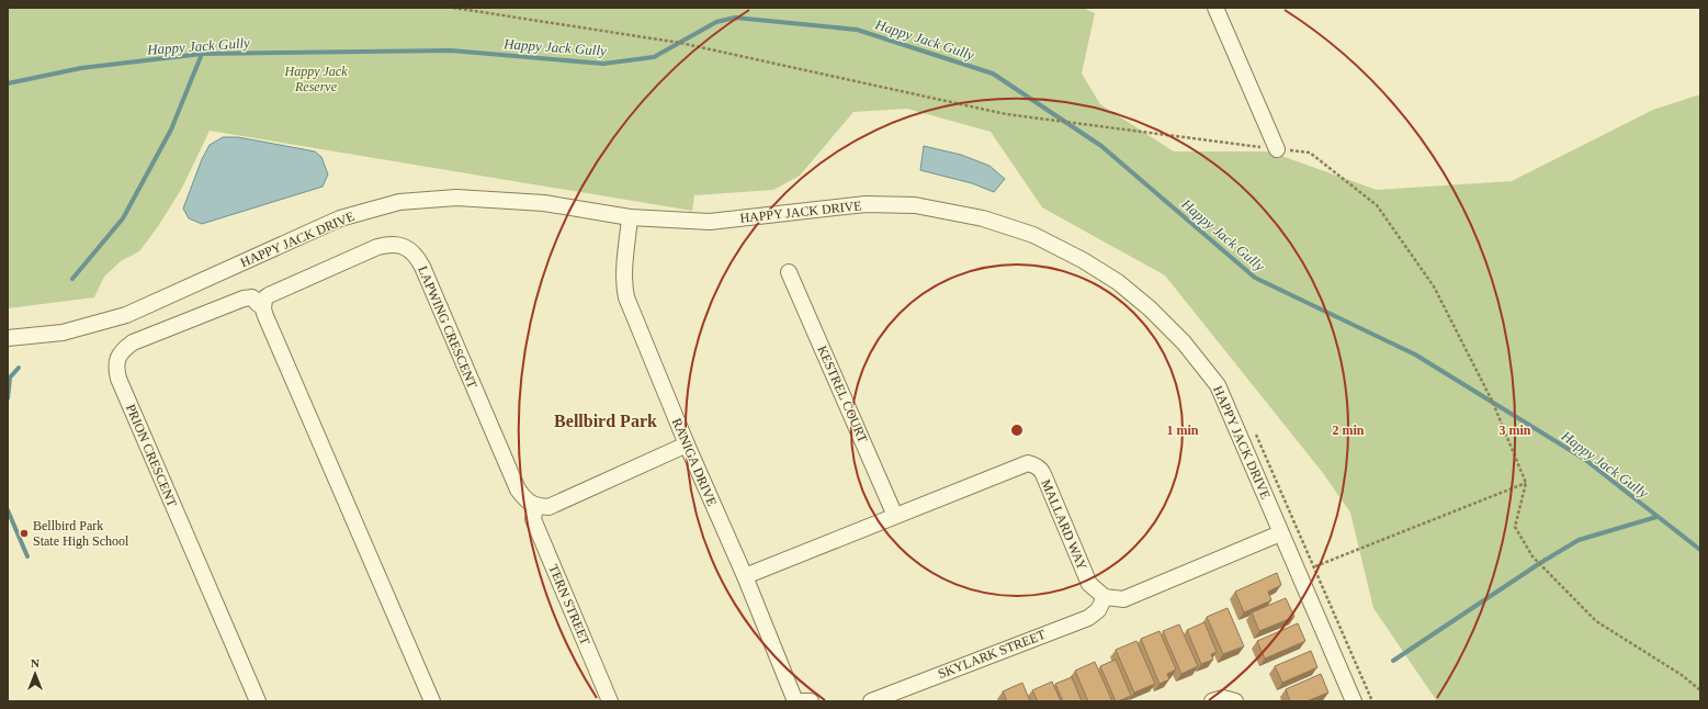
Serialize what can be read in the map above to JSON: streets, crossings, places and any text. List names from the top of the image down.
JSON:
{
  "streets": {
    "street": [
      "HAPPY JACK DRIVE",
      "LAPWING CRESCENT",
      "KESTREL COURT",
      "PRION CRESCENT",
      "RANIGA DRIVE",
      "MALLARD WAY",
      "TERN STREET",
      "SKYLARK STREET"
    ]
  },
  "crossings": [
    ["HAPPY JACK DRIVE", "RANIGA DRIVE"],
    ["LAPWING CRESCENT", "PRION CRESCENT"],
    ["LAPWING CRESCENT", "TERN STREET"],
    ["KESTREL COURT", "MALLARD WAY"],
    ["RANIGA DRIVE", "MALLARD WAY"],
    ["MALLARD WAY", "SKYLARK STREET"]
  ],
  "districts": ["Bellbird Park"],
  "water": ["Happy Jack Gully"],
  "parks": ["Happy Jack Reserve"],
  "places": ["Bellbird Park State High School"],
  "north": "top",
  "rings": ["1 min", "2 min", "3 min"]
}
